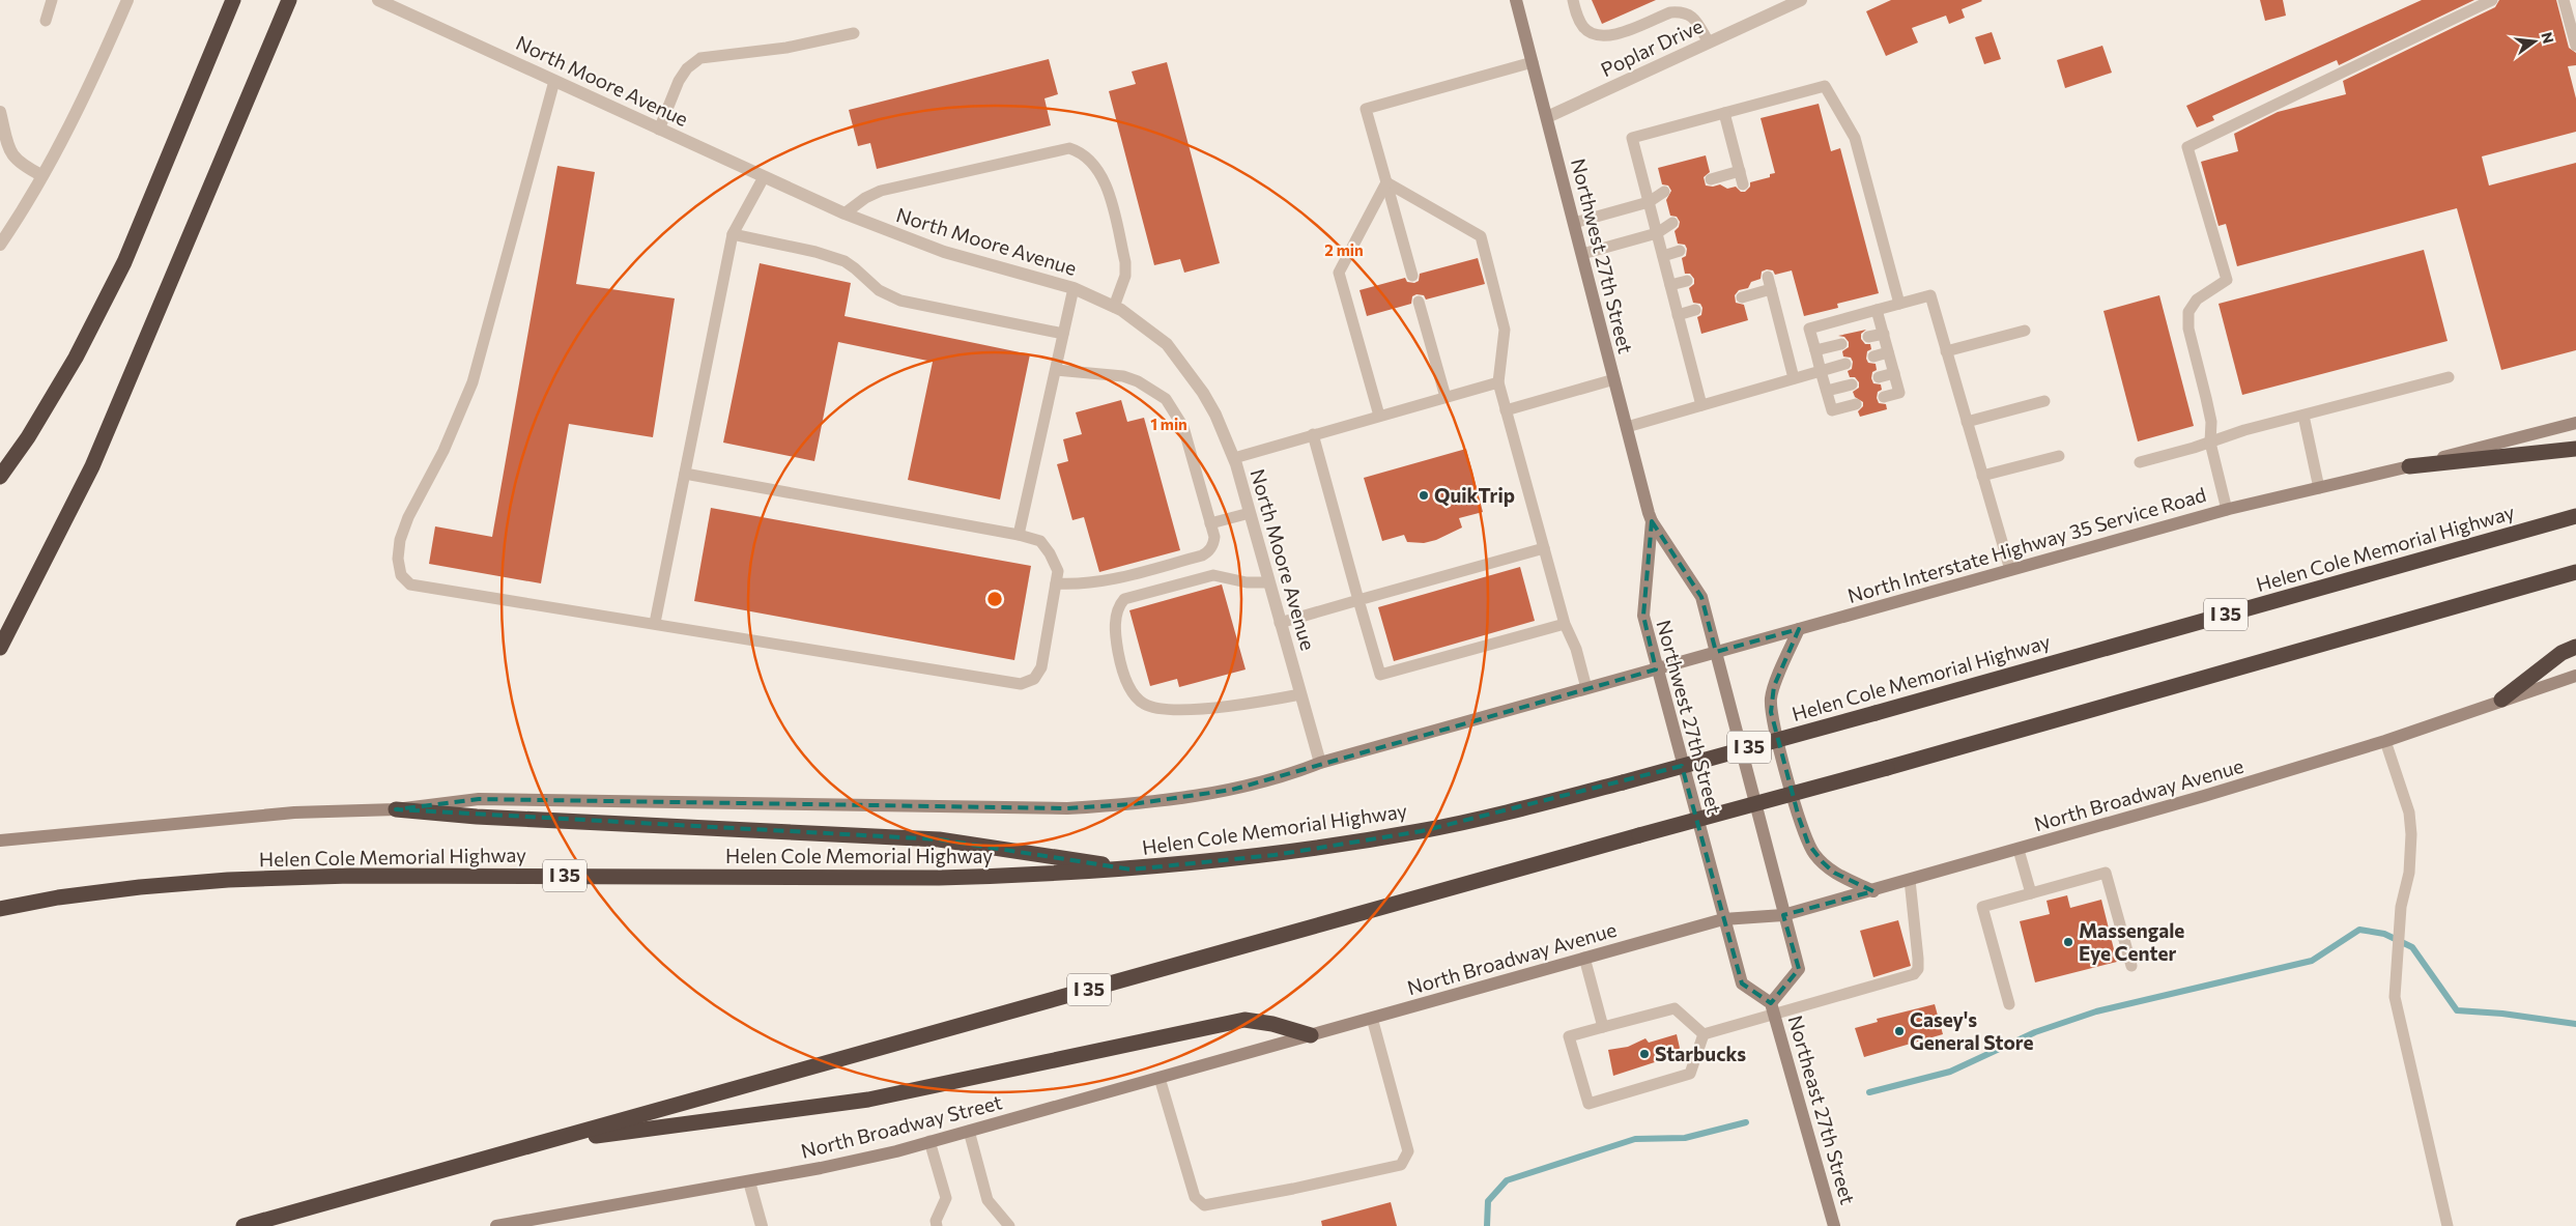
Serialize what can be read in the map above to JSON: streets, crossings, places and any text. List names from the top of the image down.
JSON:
{
  "streets": {
    "highway": ["Helen Cole Memorial Highway", "I 35"],
    "main road": [
      "Northwest 27th Street",
      "North Interstate Highway 35 Service Road",
      "North Broadway Avenue",
      "Northeast 27th Street",
      "North Broadway Street"
    ],
    "street": ["Poplar Drive", "North Moore Avenue"]
  },
  "crossings": [
    ["Poplar Drive", "Northwest 27th Street"],
    ["North Moore Avenue", "North Interstate Highway 35 Service Road"],
    ["Northwest 27th Street", "North Interstate Highway 35 Service Road"],
    ["Northwest 27th Street", "North Broadway Avenue"],
    ["Northwest 27th Street", "Northeast 27th Street"],
    ["North Broadway Avenue", "Northeast 27th Street"],
    ["North Broadway Avenue", "North Broadway Street"]
  ],
  "places": [
    "QuikTrip",
    "Massengale Eye Center",
    "Casey's General Store",
    "Starbucks"
  ],
  "north": "right",
  "rings": ["2 min", "1 min"]
}
